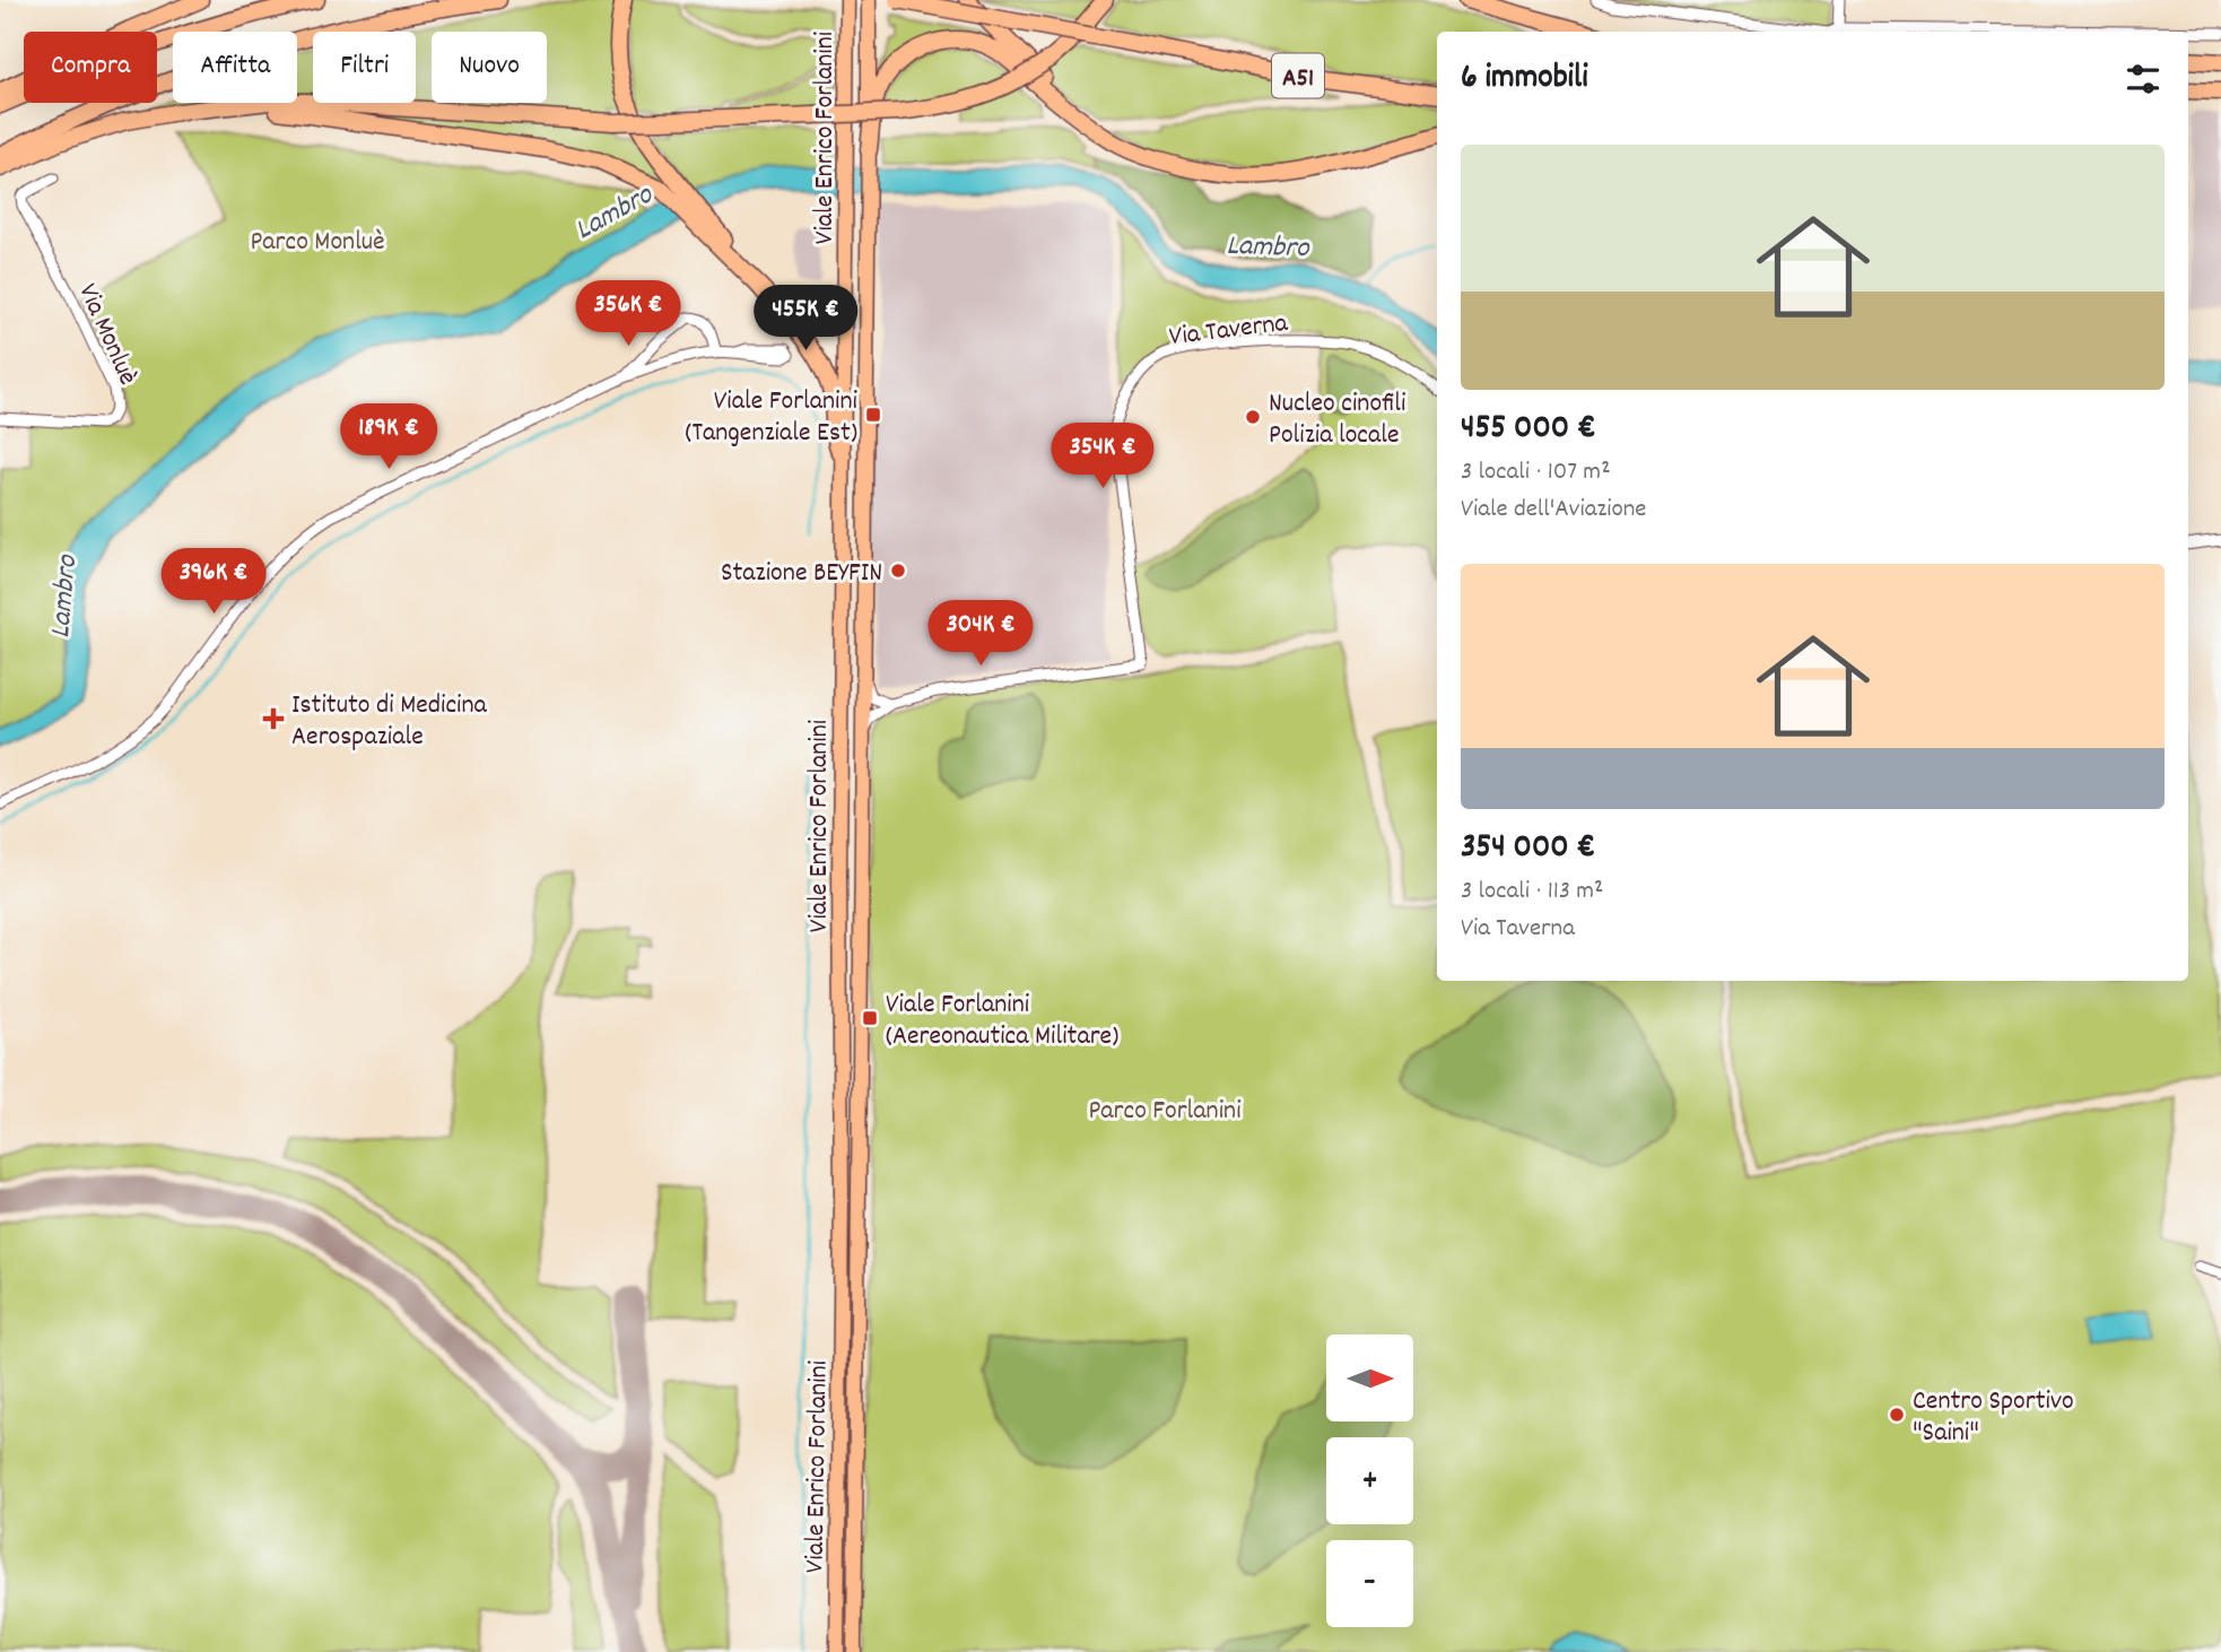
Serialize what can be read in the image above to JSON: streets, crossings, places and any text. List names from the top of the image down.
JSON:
{
  "streets": {
    "highway": ["A51"],
    "main road": ["Viale Enrico Forlanini"],
    "street": ["Via Taverna", "Via Monluè"]
  },
  "water": ["Lambro"],
  "parks": ["Parco Monluè", "Parco Forlanini"],
  "places": {
    "transit": ["Viale Forlanini (Tangenziale Est)", "Viale Forlanini (Aereonautica Militare)"],
    "other": ["Nucleo cinofili Polizia locale", "Stazione BEYFIN", "Centro Sportivo \"Saini\""],
    "health": ["Istituto di Medicina Aerospaziale"]
  },
  "north": "right",
  "page": {
    "chip": [
      "Compra",
      "Affitta",
      "Filtri",
      "Nuovo"
    ],
    "heading": "6 immobili",
    "list": [
      {
        "name": "455 000 €",
        "note": "3 locali · 107 m² · Viale dell'Aviazione"
      },
      {
        "name": "354 000 €",
        "note": "3 locali · 113 m² · Via Taverna"
      }
    ],
    "price": [
      "356K €",
      "455K €",
      "189K €",
      "354K €",
      "396K €",
      "304K €"
    ],
    "map_buttons": ["+", "−"]
  }
}
